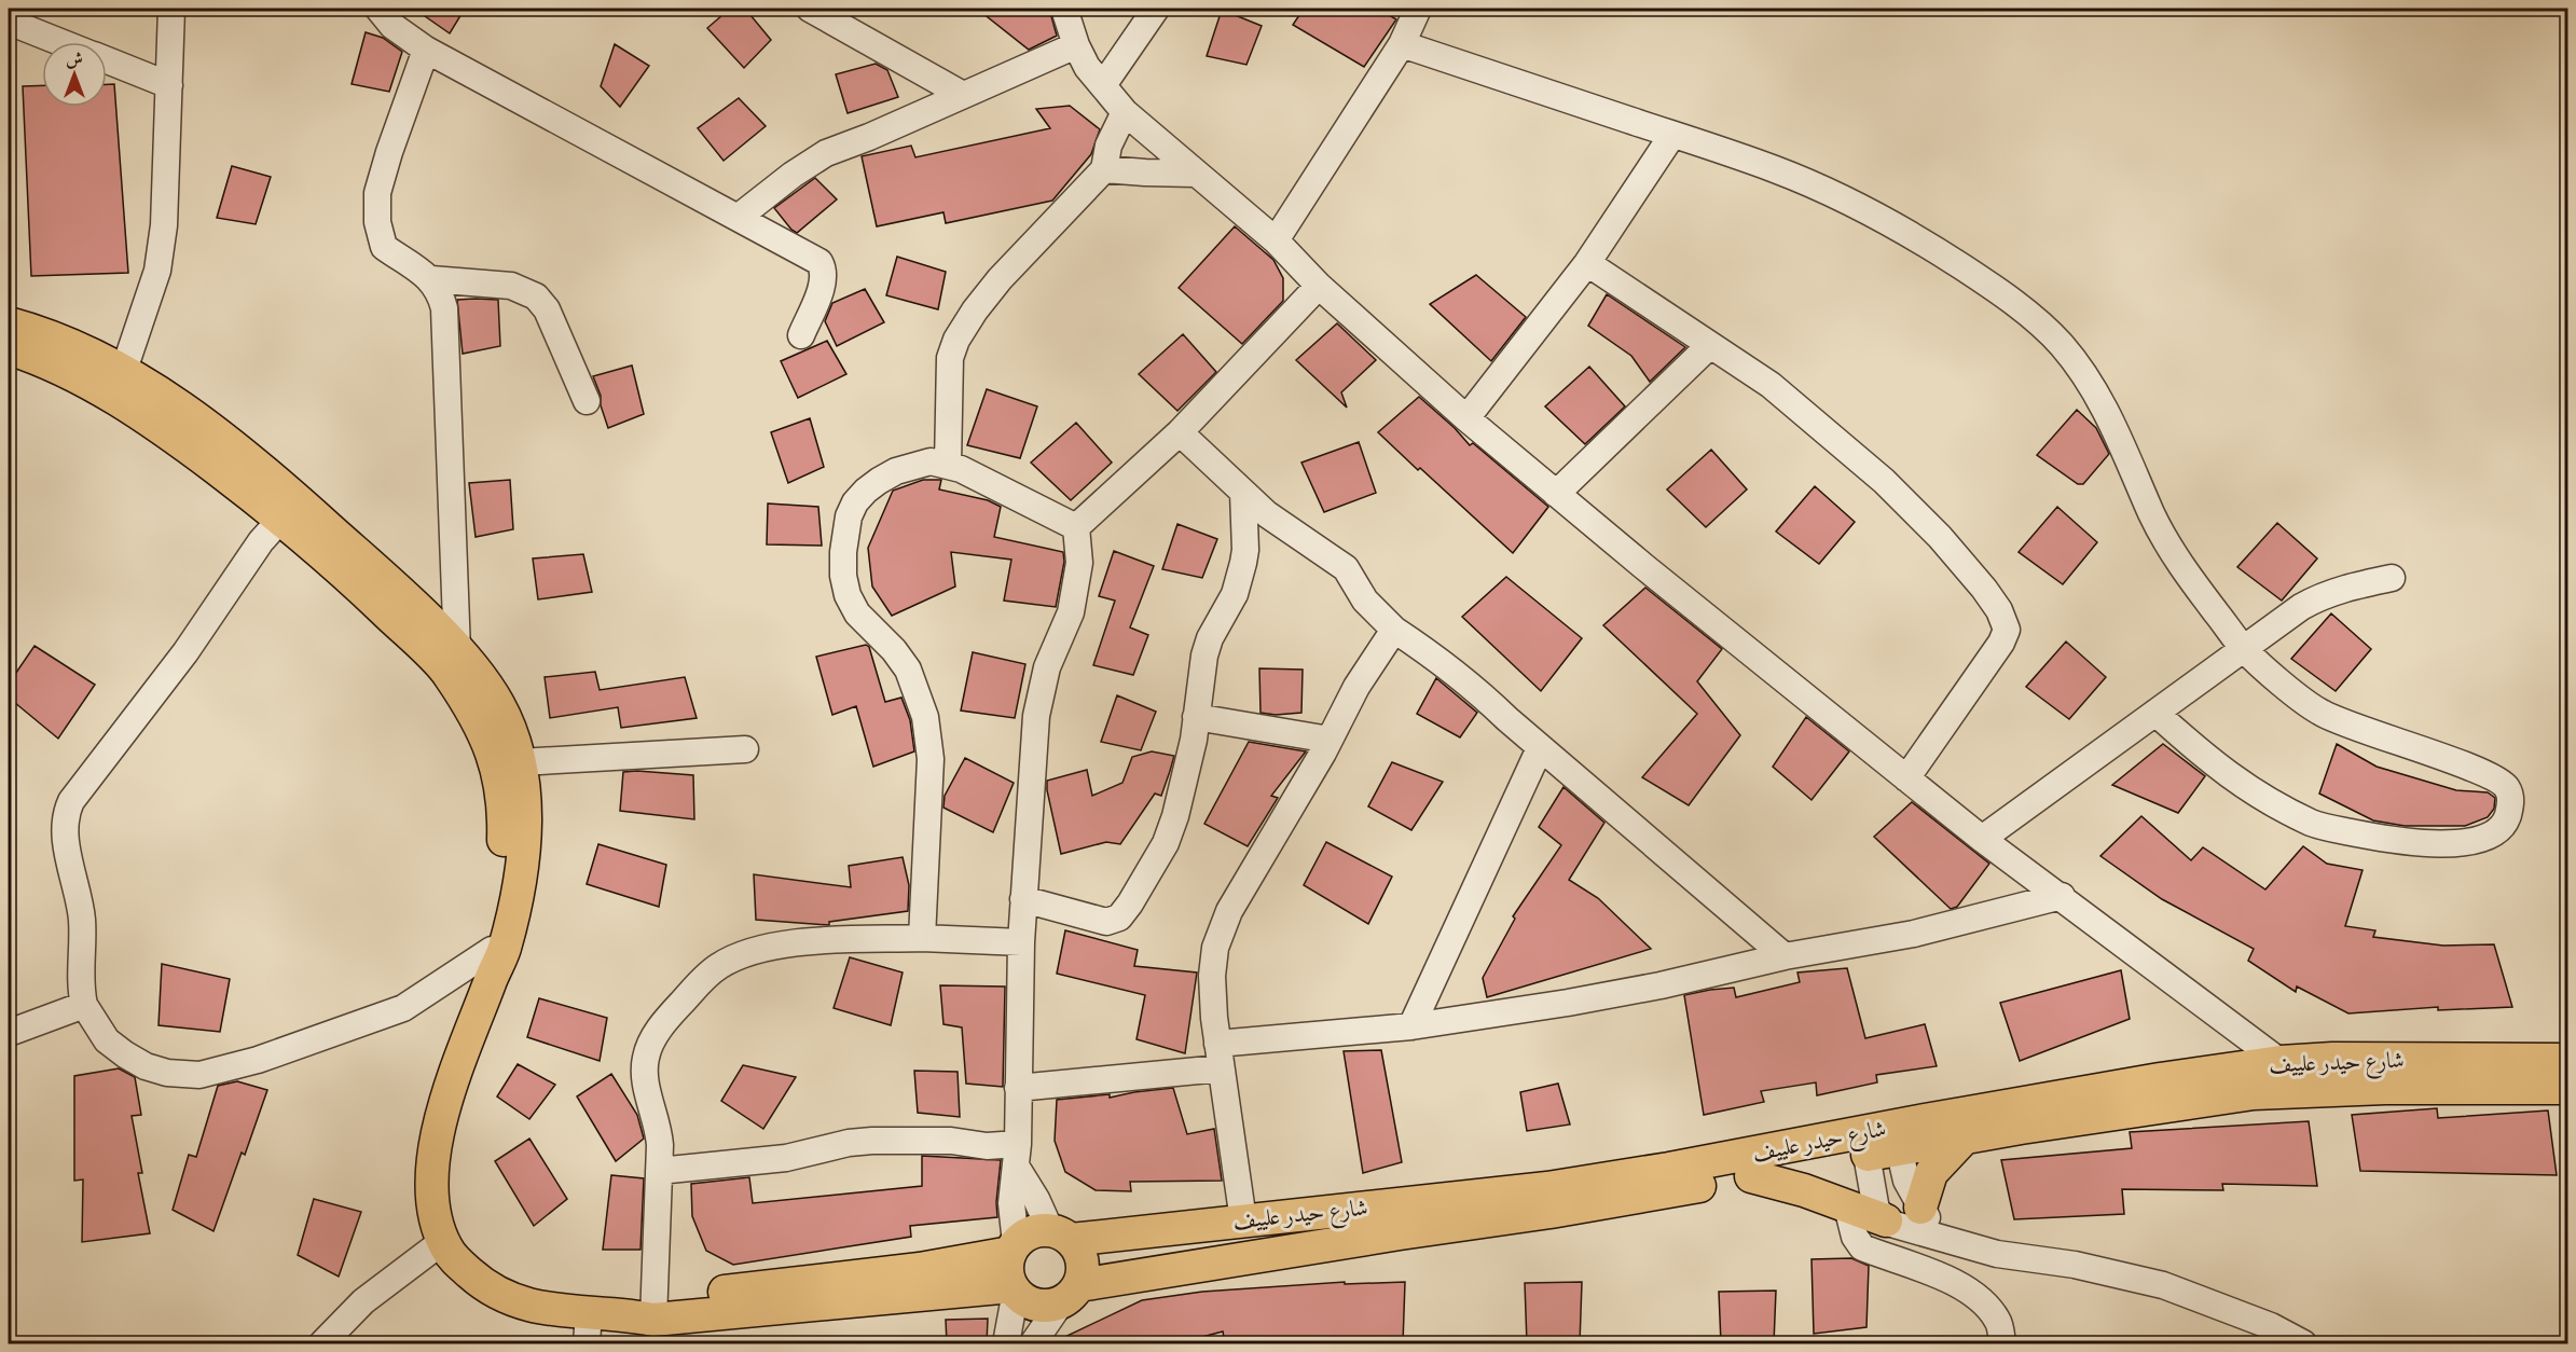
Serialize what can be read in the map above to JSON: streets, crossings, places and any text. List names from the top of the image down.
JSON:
{
  "streets": {
    "main road": ["شارع حيدر علييف"]
  },
  "north": "top"
}
